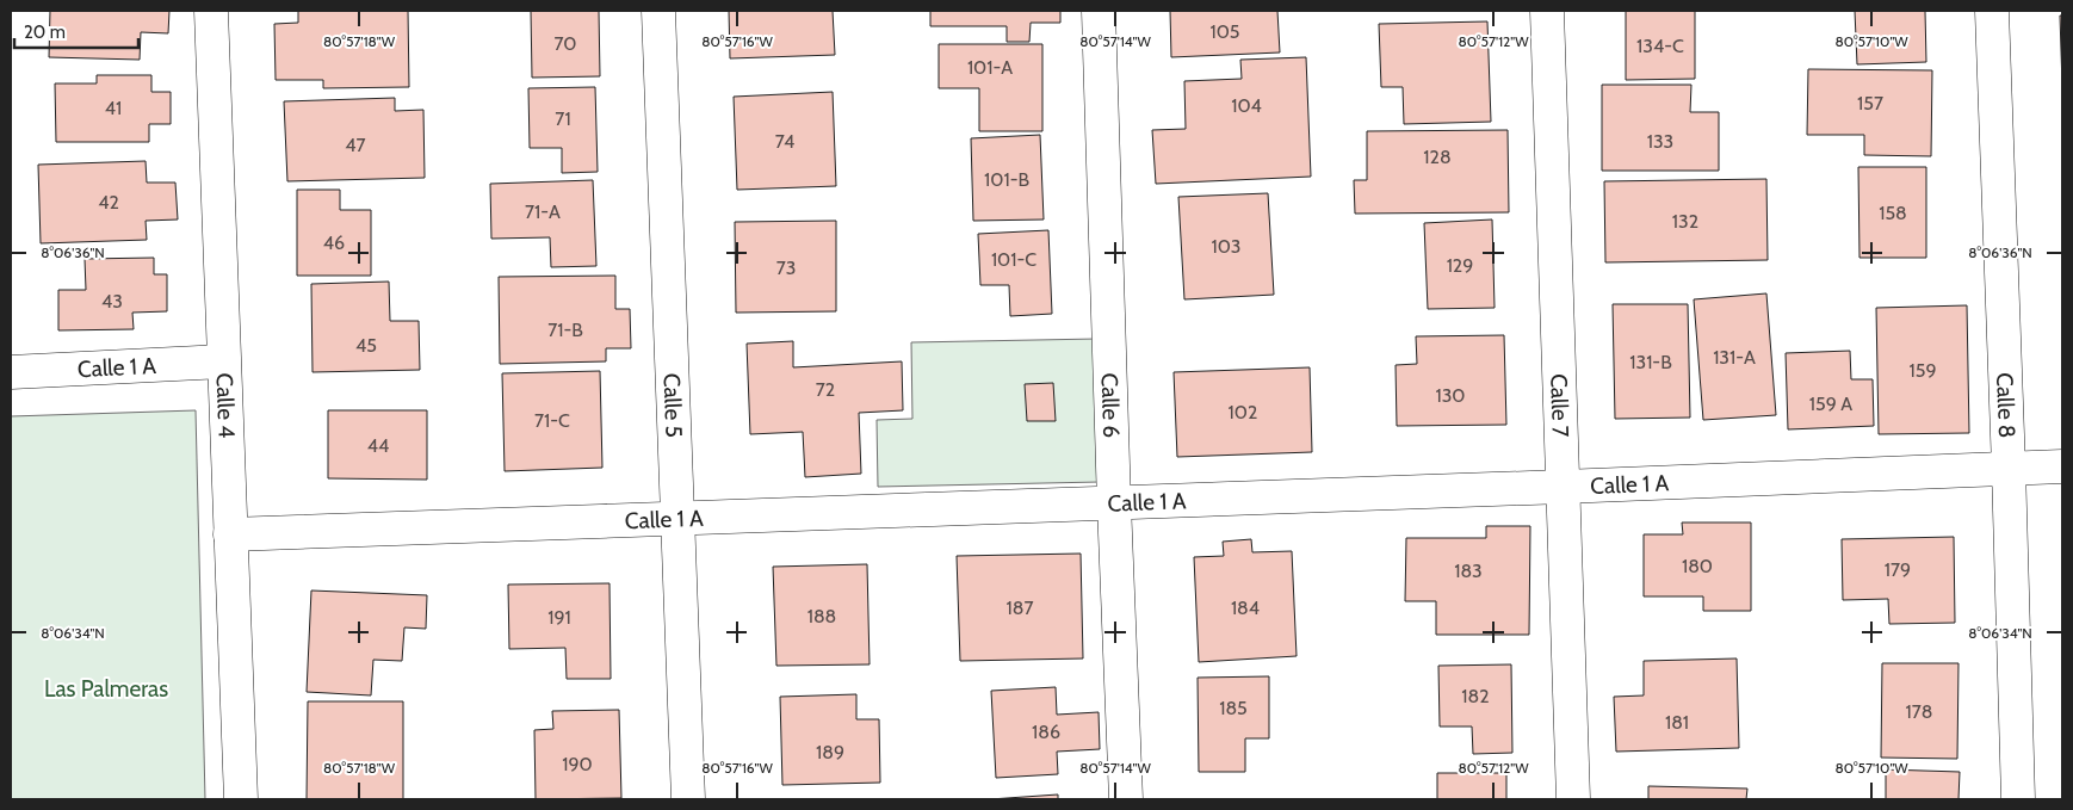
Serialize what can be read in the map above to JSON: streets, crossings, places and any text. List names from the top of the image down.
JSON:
{
  "streets": {
    "street": [
      "Calle 1 A",
      "Calle 8",
      "Calle 4",
      "Calle 5",
      "Calle 6",
      "Calle 7"
    ]
  },
  "crossings": [
    ["Calle 1 A", "Calle 8"],
    ["Calle 1 A", "Calle 4"],
    ["Calle 1 A", "Calle 5"],
    ["Calle 1 A", "Calle 6"],
    ["Calle 1 A", "Calle 7"]
  ],
  "parks": ["Las Palmeras"],
  "house_numbers": [
    "105",
    "70",
    "134-C",
    "101-A",
    "157",
    "104",
    "41",
    "71",
    "74",
    "133",
    "47",
    "128",
    "101-B",
    "42",
    "71-A",
    "158",
    "132",
    "46",
    "103",
    "101-C",
    "129",
    "73",
    "43",
    "71-B",
    "45",
    "131-A",
    "131-B",
    "159",
    "72",
    "130",
    "159 A",
    "102",
    "71-C",
    "44",
    "180",
    "179",
    "183",
    "187",
    "184",
    "188",
    "191",
    "182",
    "185",
    "178",
    "181",
    "186",
    "189",
    "190"
  ],
  "scale_bar": "20 m",
  "coordinates": [
    "80°57'18\"W",
    "80°57'16\"W",
    "80°57'14\"W",
    "80°57'12\"W",
    "80°57'10\"W",
    "8°06'36\"N",
    "8°06'34\"N"
  ]
}
